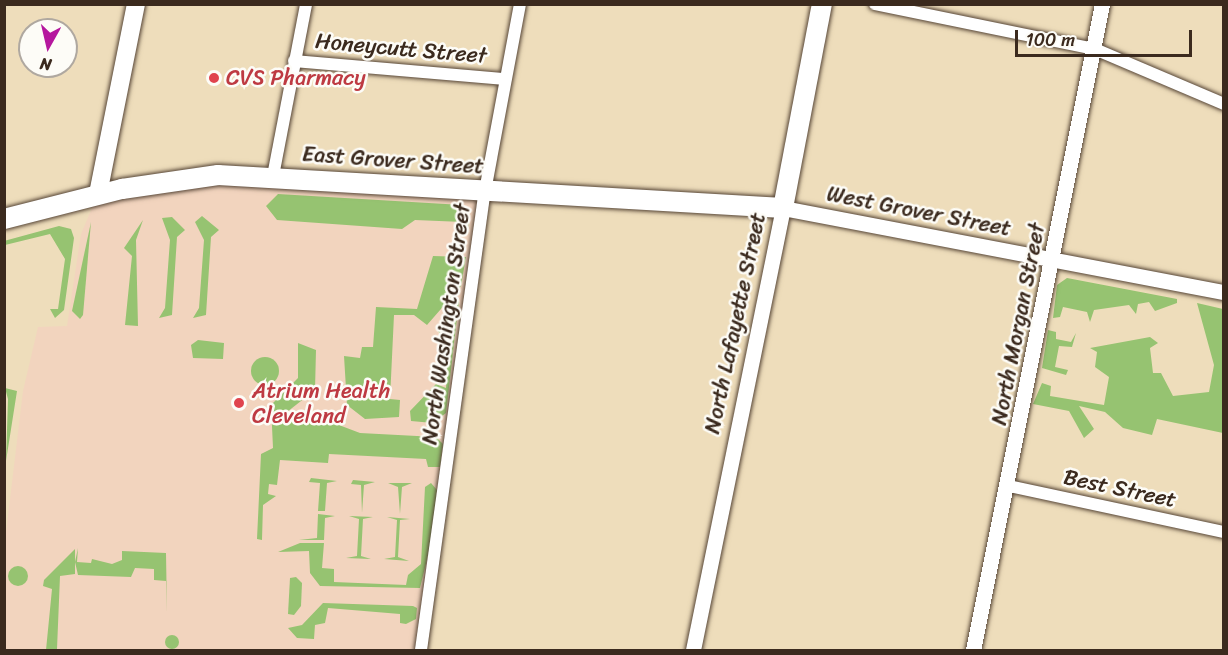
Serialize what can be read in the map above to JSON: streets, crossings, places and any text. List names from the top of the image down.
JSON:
{
  "streets": {
    "main road": ["East Grover Street", "North Lafayette Street"],
    "street": [
      "Honeycutt Street",
      "West Grover Street",
      "North Washington Street",
      "North Morgan Street",
      "Best Street"
    ]
  },
  "crossings": [
    ["Honeycutt Street", "North Washington Street"],
    ["East Grover Street", "West Grover Street"],
    ["East Grover Street", "North Lafayette Street"],
    ["East Grover Street", "North Washington Street"],
    ["West Grover Street", "North Lafayette Street"],
    ["West Grover Street", "North Morgan Street"],
    ["North Morgan Street", "Best Street"]
  ],
  "places": ["CVS Pharmacy", "Atrium Health Cleveland"],
  "scale_bar": "100 m",
  "north": "bottom"
}
